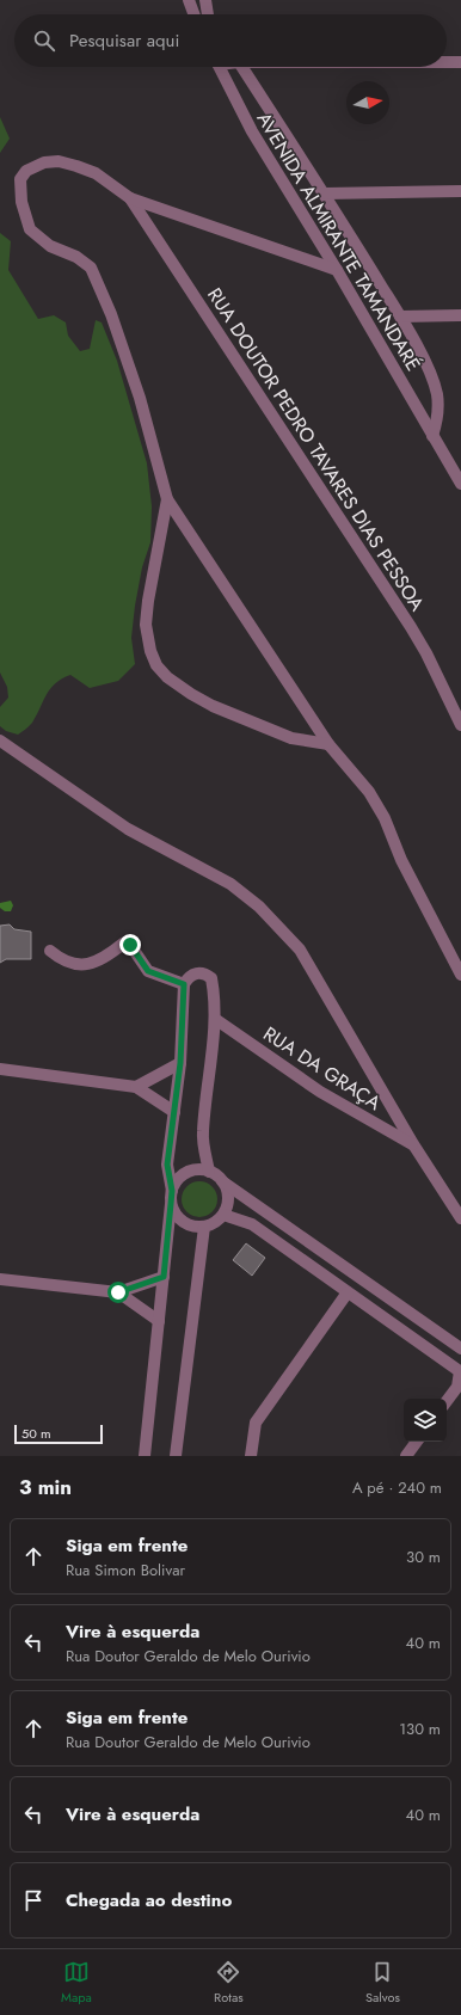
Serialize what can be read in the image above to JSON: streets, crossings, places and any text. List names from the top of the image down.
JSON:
{
  "streets": {
    "street": ["AVENIDA ALMIRANTE TAMANDARÉ", "RUA DOUTOR PEDRO TAVARES DIAS PESSOA", "RUA DA GRAÇA"]
  },
  "scale_bar": "50 m",
  "north": "right",
  "page": {
    "search": "Pesquisar aqui",
    "scale": "50 m",
    "heading": ["3 min", "A pé · 240 m"],
    "list": [
      ["Siga em frente", "Rua Simon Bolivar", "30 m"],
      ["Vire à esquerda", "Rua Doutor Geraldo de Melo Ourivio", "40 m"],
      ["Siga em frente", "Rua Doutor Geraldo de Melo Ourivio", "130 m"],
      ["Vire à esquerda", "40 m"],
      "Chegada ao destino"
    ],
    "nav": ["Mapa", "Rotas", "Salvos"]
  }
}
